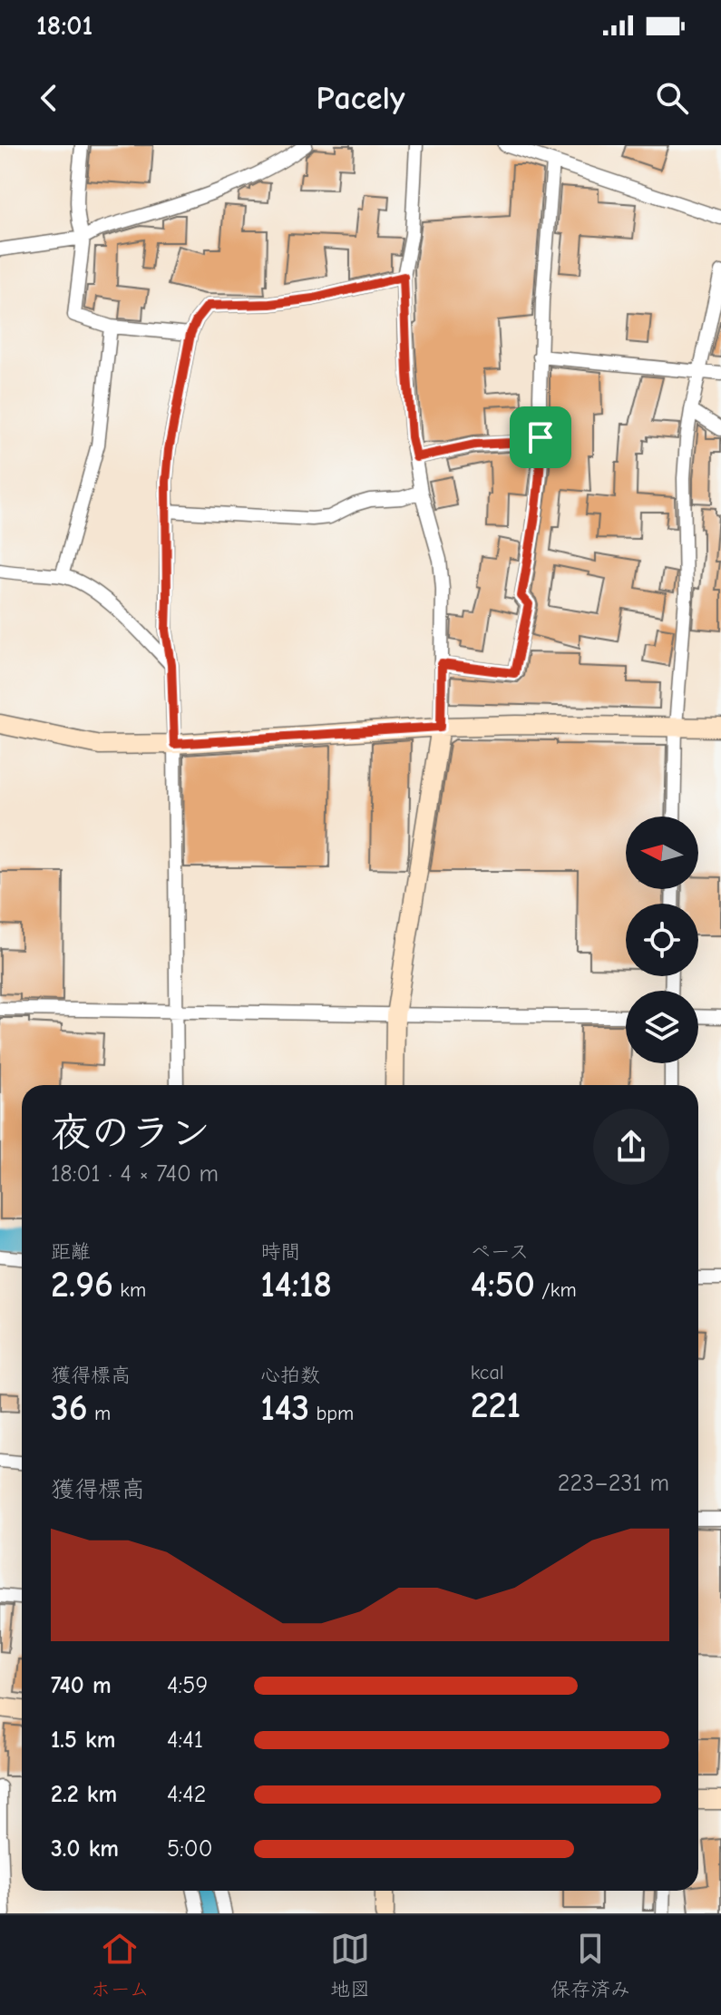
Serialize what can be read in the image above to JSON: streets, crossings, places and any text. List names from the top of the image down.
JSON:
{
  "north": "left",
  "page": {
    "status": "18:01",
    "header": "Pacely",
    "heading": ["夜のラン", "18:01 · 4 × 740 m"],
    "stats": [
      ["距離", "2.96 km"],
      ["時間", "14:18"],
      ["ペース", "4:50 /km"],
      ["獲得標高", "36 m"],
      ["心拍数", "143 bpm"],
      ["kcal", "221"]
    ],
    "chart": ["獲得標高", "223–231 m"],
    "list": [
      {
        "name": "740 m",
        "note": "4:59"
      },
      {
        "name": "1.5 km",
        "note": "4:41"
      },
      {
        "name": "2.2 km",
        "note": "4:42"
      },
      {
        "name": "3.0 km",
        "note": "5:00"
      }
    ],
    "tabs": ["ホーム", "地図", "保存済み"]
  }
}
